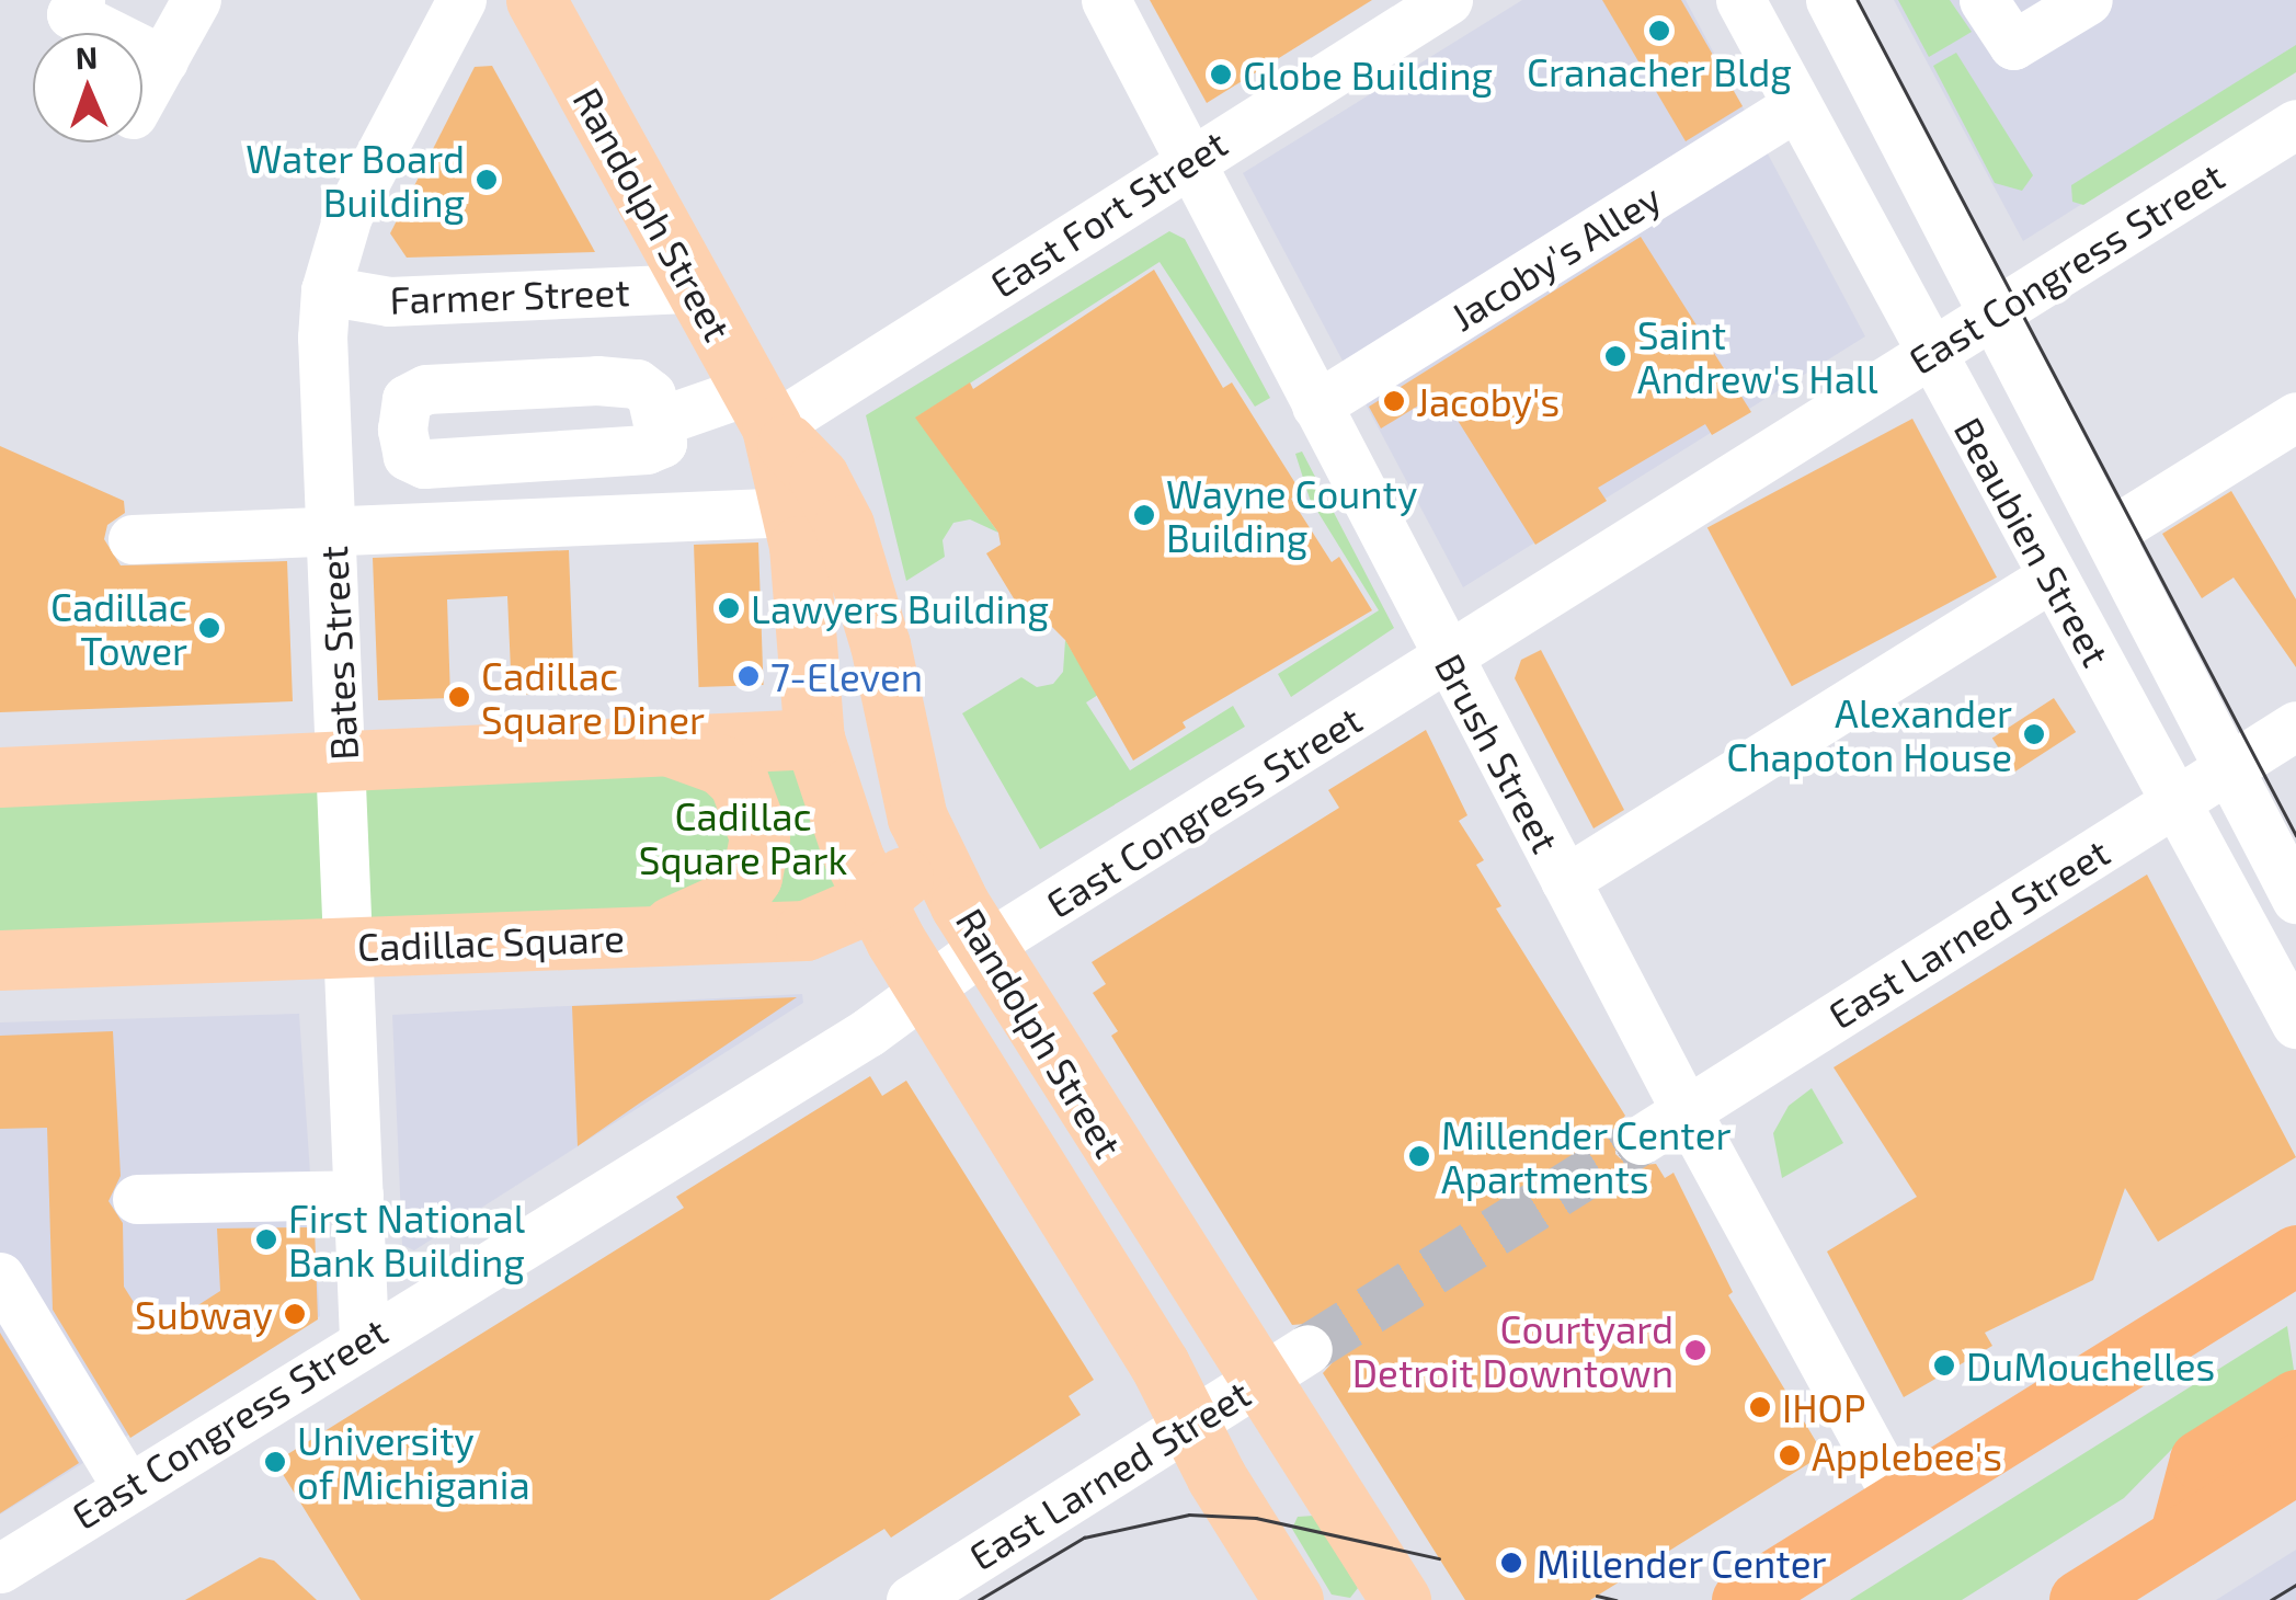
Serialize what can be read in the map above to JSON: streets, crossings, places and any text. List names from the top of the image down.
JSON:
{
  "streets": {
    "main road": ["Randolph Street", "Cadillac Square"],
    "street": [
      "East Fort Street",
      "Jacoby's Alley",
      "East Congress Street",
      "Farmer Street",
      "Beaubien Street",
      "Bates Street",
      "Brush Street",
      "East Larned Street"
    ]
  },
  "crossings": [
    ["East Fort Street", "Randolph Street"],
    ["East Fort Street", "Brush Street"],
    ["Randolph Street", "East Congress Street"],
    ["Randolph Street", "Farmer Street"],
    ["Randolph Street", "East Larned Street"],
    ["Randolph Street", "Cadillac Square"],
    ["Jacoby's Alley", "Beaubien Street"],
    ["Jacoby's Alley", "Brush Street"],
    ["East Congress Street", "Beaubien Street"],
    ["East Congress Street", "Bates Street"],
    ["East Congress Street", "Brush Street"],
    ["Farmer Street", "Bates Street"],
    ["Beaubien Street", "East Larned Street"],
    ["Bates Street", "Cadillac Square"],
    ["Brush Street", "East Larned Street"]
  ],
  "parks": ["Cadillac Square Park"],
  "places": [
    "Cranacher Bldg",
    "Globe Building",
    "Water Board Building",
    "Saint Andrew's Hall",
    "Jacoby's",
    "Wayne County Building",
    "Lawyers Building",
    "Cadillac Tower",
    "7-Eleven",
    "Cadillac Square Diner",
    "Alexander Chapoton House",
    "Millender Center Apartments",
    "First National Bank Building",
    "Subway",
    "Courtyard Detroit Downtown",
    "DuMouchelles",
    "IHOP",
    "Applebee's",
    "University of Michigania",
    "Millender Center"
  ],
  "north": "top"
}
